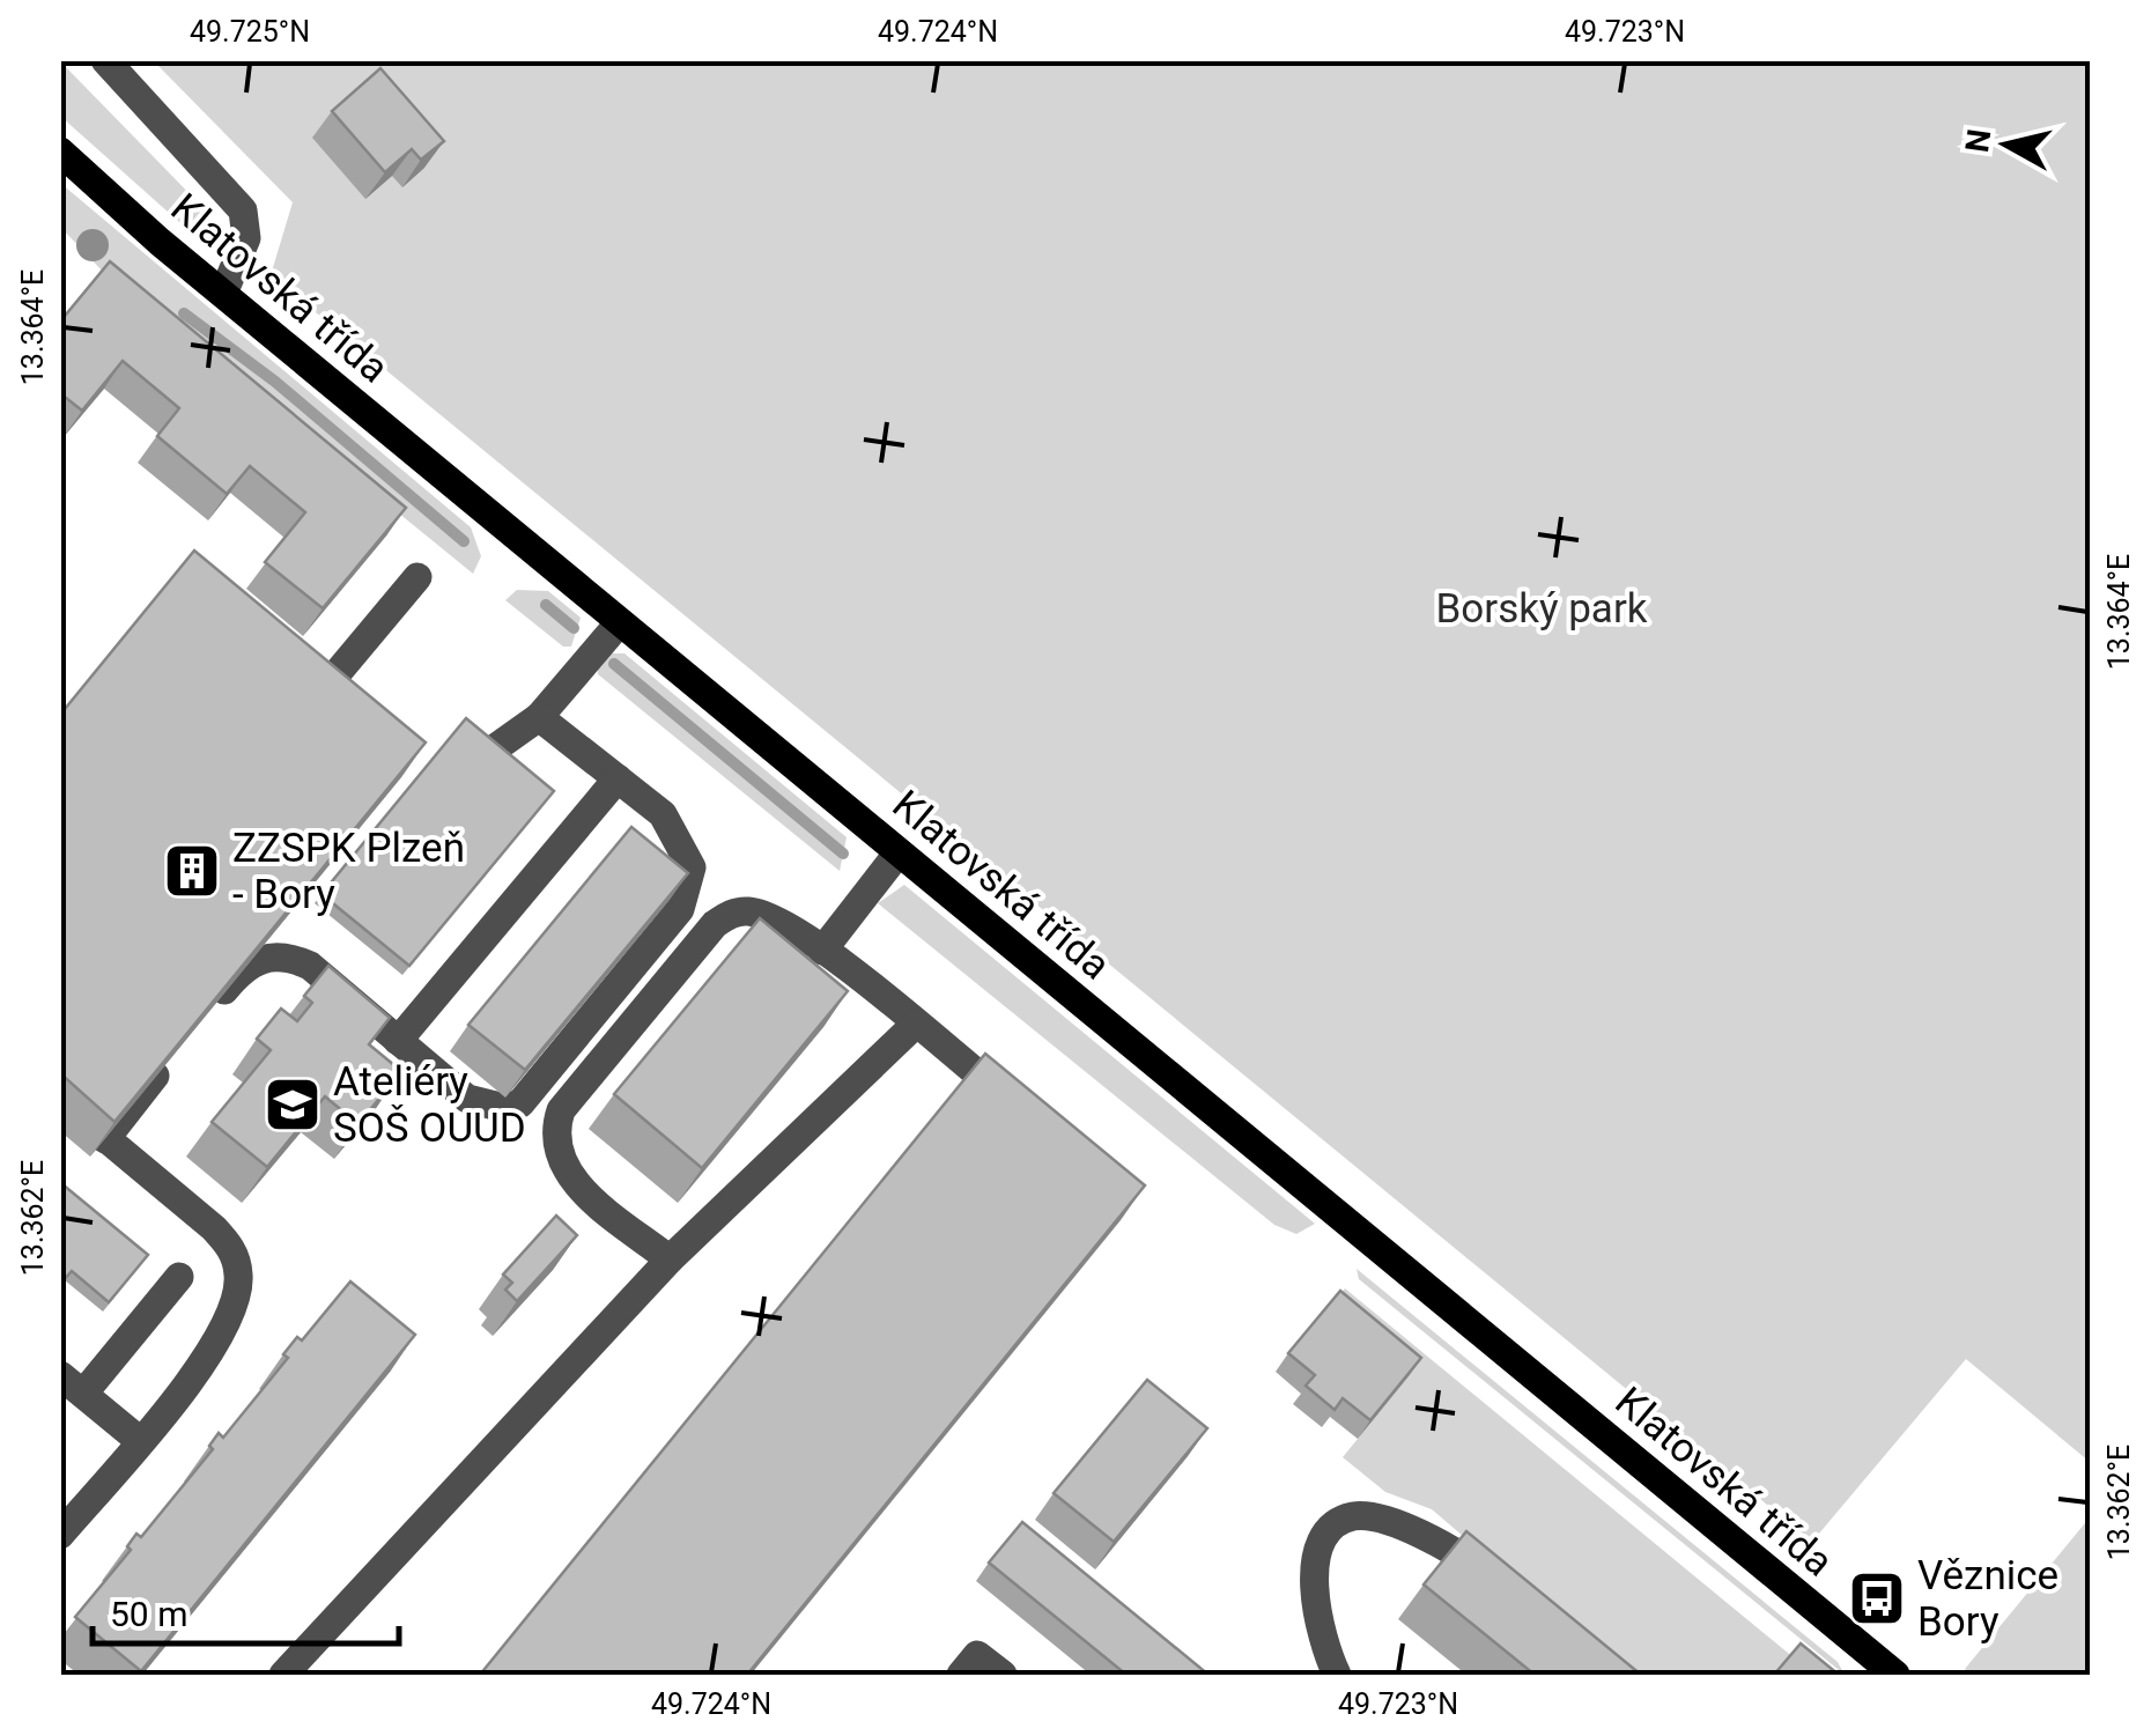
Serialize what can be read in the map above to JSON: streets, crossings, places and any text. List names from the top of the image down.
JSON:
{
  "streets": {
    "main road": ["Klatovská třída"]
  },
  "parks": ["Borský park"],
  "places": {
    "building": ["ZZSPK Plzeň - Bory"],
    "school or university": ["Ateliéry SOŠ OUUD"],
    "bus stop": ["Věznice Bory"]
  },
  "scale_bar": "50 m",
  "north": "left",
  "coordinates": [
    "49.725°N",
    "49.724°N",
    "49.723°N",
    "13.364°E",
    "13.362°E"
  ]
}
